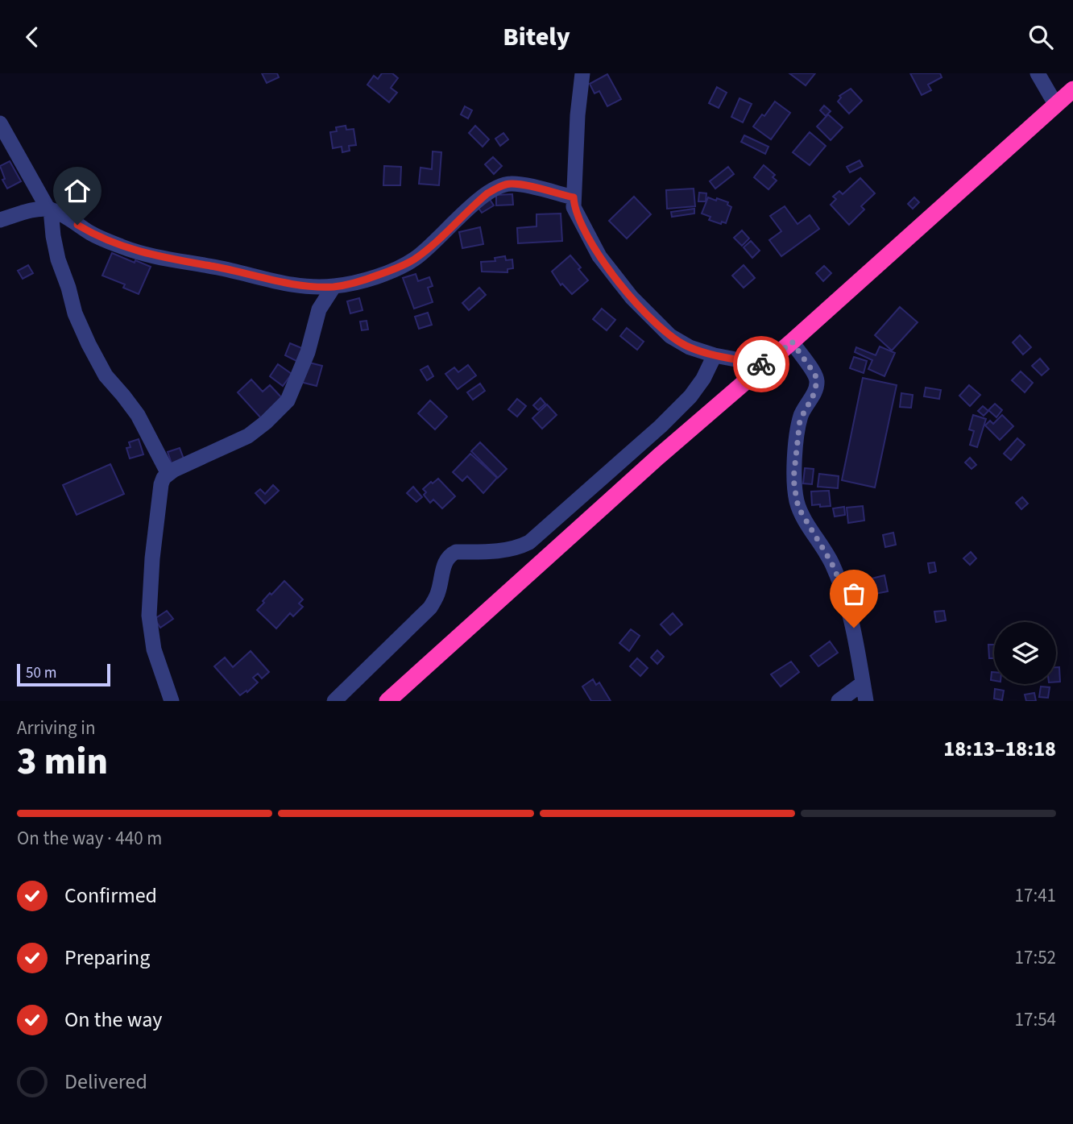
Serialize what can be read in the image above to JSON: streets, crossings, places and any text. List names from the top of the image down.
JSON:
{
  "scale_bar": "50 m",
  "page": {
    "header": "Bitely",
    "scale": "50 m",
    "heading": ["3 min", "Arriving in", "18:13–18:18"],
    "bar": "On the way · 440 m",
    "list": [
      ["Confirmed", "17:41"],
      ["Preparing", "17:52"],
      ["On the way", "17:54"],
      "Delivered"
    ]
  }
}
